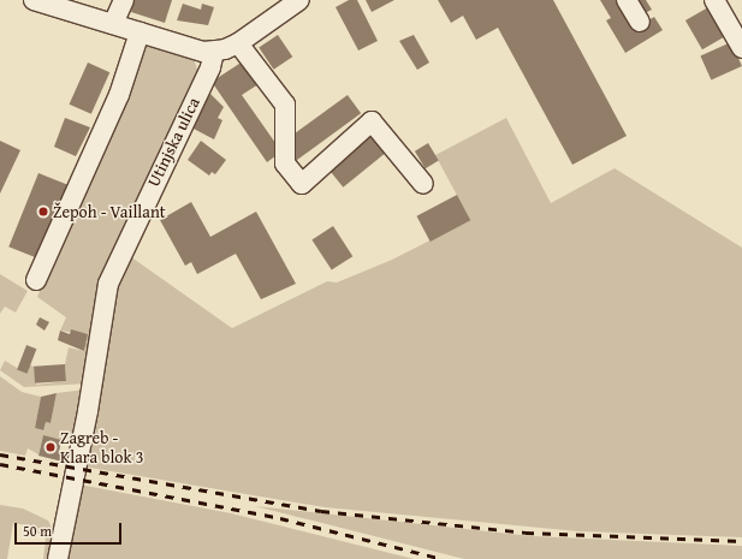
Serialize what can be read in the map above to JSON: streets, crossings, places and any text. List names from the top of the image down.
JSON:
{
  "streets": {
    "street": ["Utinjska ulica"]
  },
  "places": ["Žepoh - Vaillant", "Zagreb - Klara blok 3"],
  "scale_bar": "50 m"
}
